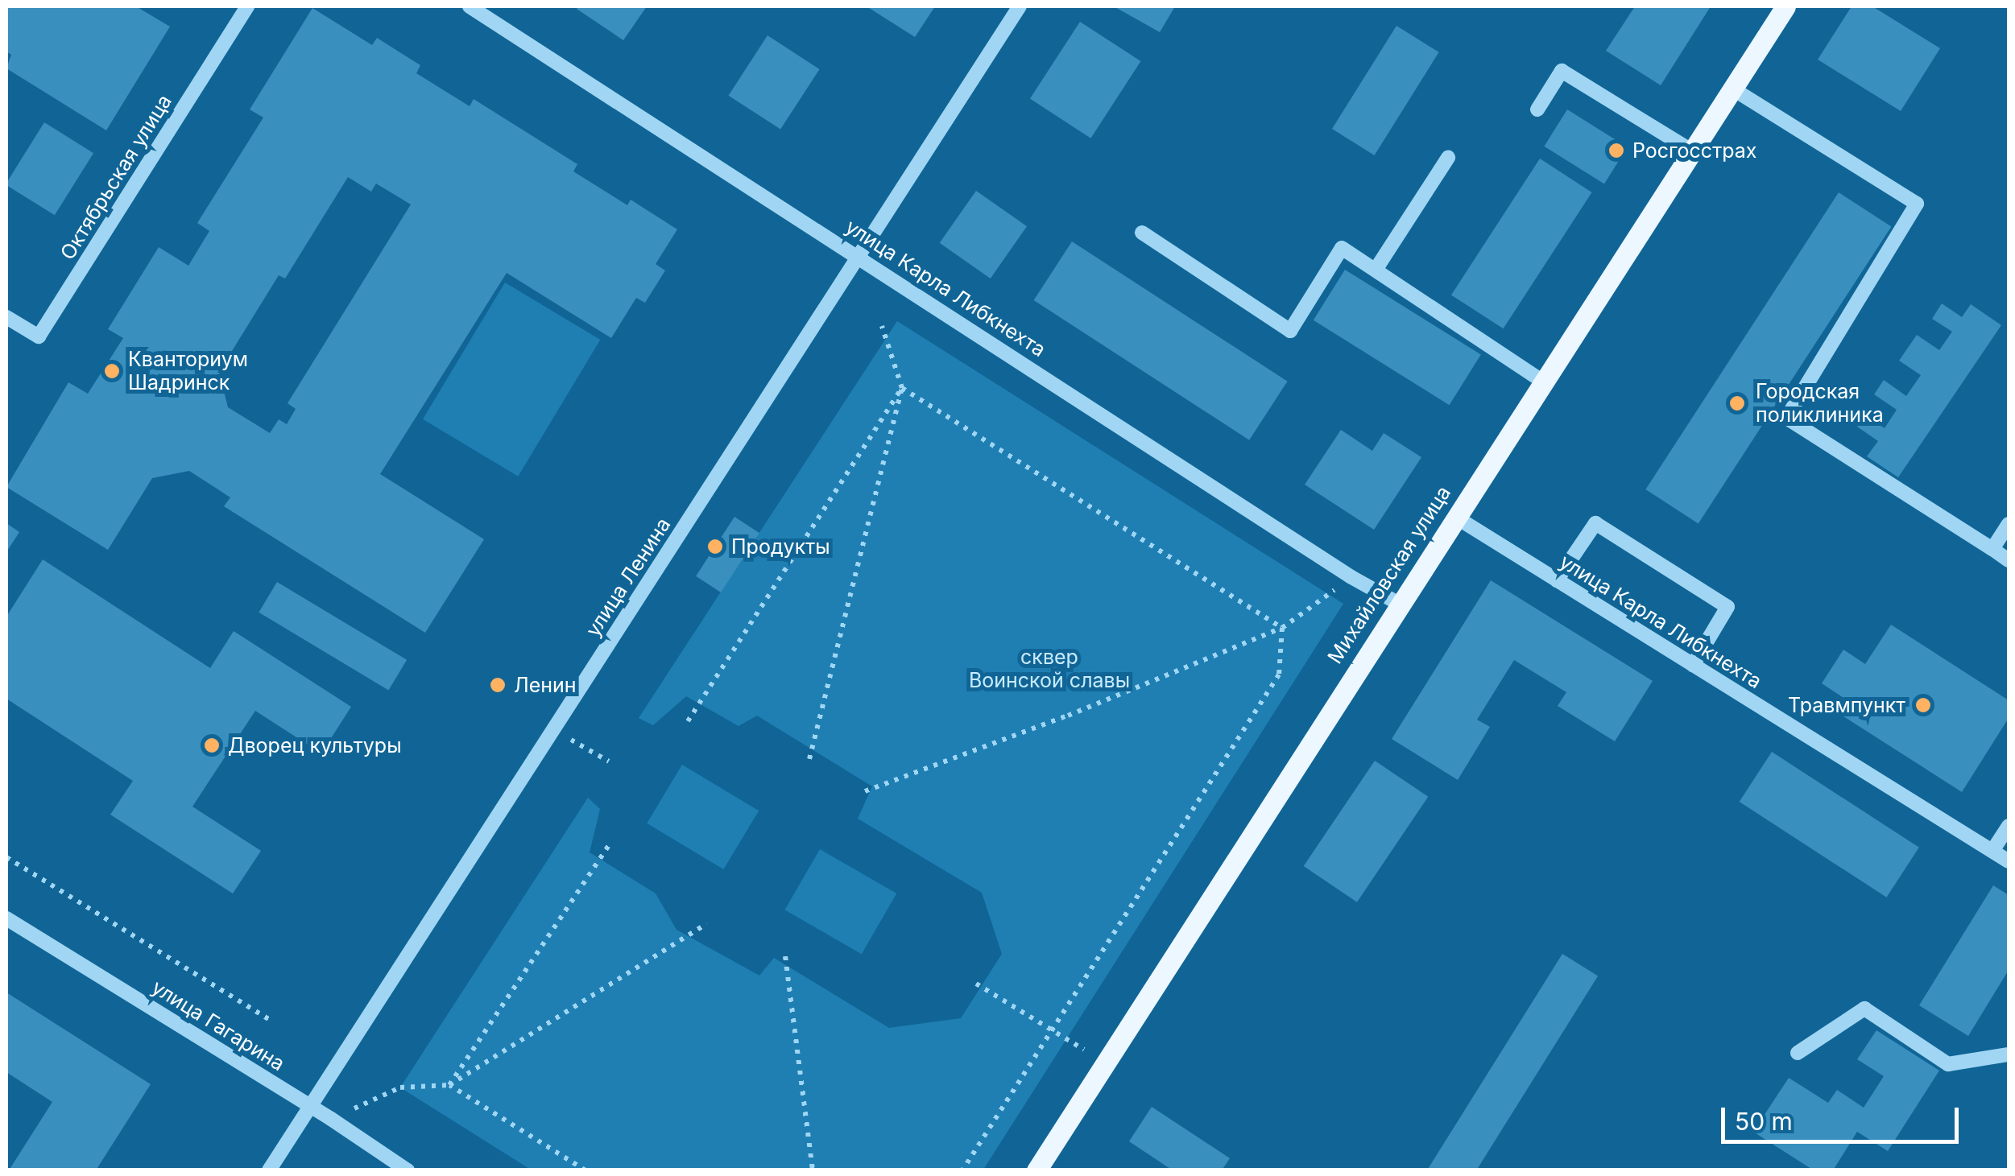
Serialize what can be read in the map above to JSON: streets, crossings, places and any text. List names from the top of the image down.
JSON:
{
  "streets": {
    "main road": ["Михайловская улица"],
    "street": [
      "Октябрьская улица",
      "улица Карла Либкнехта",
      "улица Ленина",
      "улица Гагарина"
    ]
  },
  "crossings": [
    ["улица Карла Либкнехта", "Михайловская улица"],
    ["улица Карла Либкнехта", "улица Ленина"],
    ["улица Ленина", "улица Гагарина"]
  ],
  "parks": ["сквер Воинской славы"],
  "places": [
    "Росгосстрах",
    "Кванториум Шадринск",
    "Городская поликлиника",
    "Продукты",
    "Ленин",
    "Травмпункт",
    "Дворец культуры"
  ],
  "scale_bar": "50 m"
}
